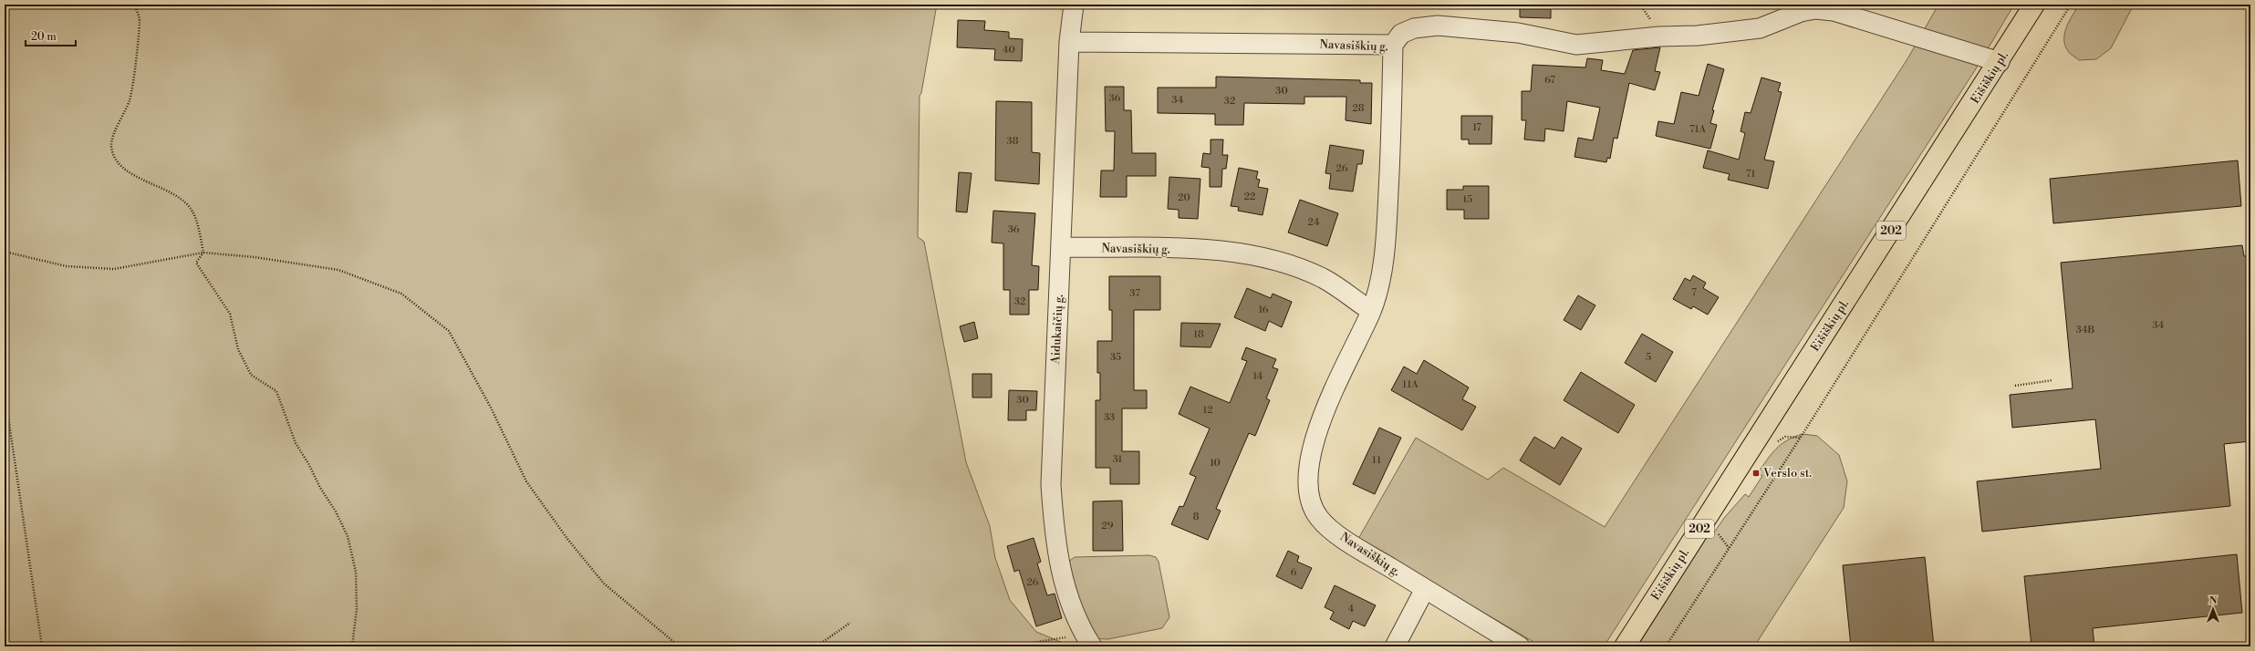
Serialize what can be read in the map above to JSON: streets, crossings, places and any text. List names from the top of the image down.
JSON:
{
  "streets": {
    "main road": ["Eišiškių pl.", "202"],
    "street": ["Navasiškių g.", "Aidukaičių g."]
  },
  "crossings": [
    ["Navasiškių g.", "Aidukaičių g."]
  ],
  "places": {
    "transit": ["Verslo st."]
  },
  "house_numbers": [
    "40",
    "67",
    "30",
    "36",
    "34",
    "32",
    "28",
    "17",
    "71A",
    "38",
    "26",
    "71",
    "22",
    "20",
    "15",
    "24",
    "36",
    "7",
    "37",
    "32",
    "16",
    "34",
    "34B",
    "18",
    "35",
    "5",
    "14",
    "11A",
    "30",
    "12",
    "33",
    "31",
    "11",
    "10",
    "8",
    "29",
    "6",
    "26",
    "4"
  ],
  "scale_bar": "20 m",
  "north": "top"
}
